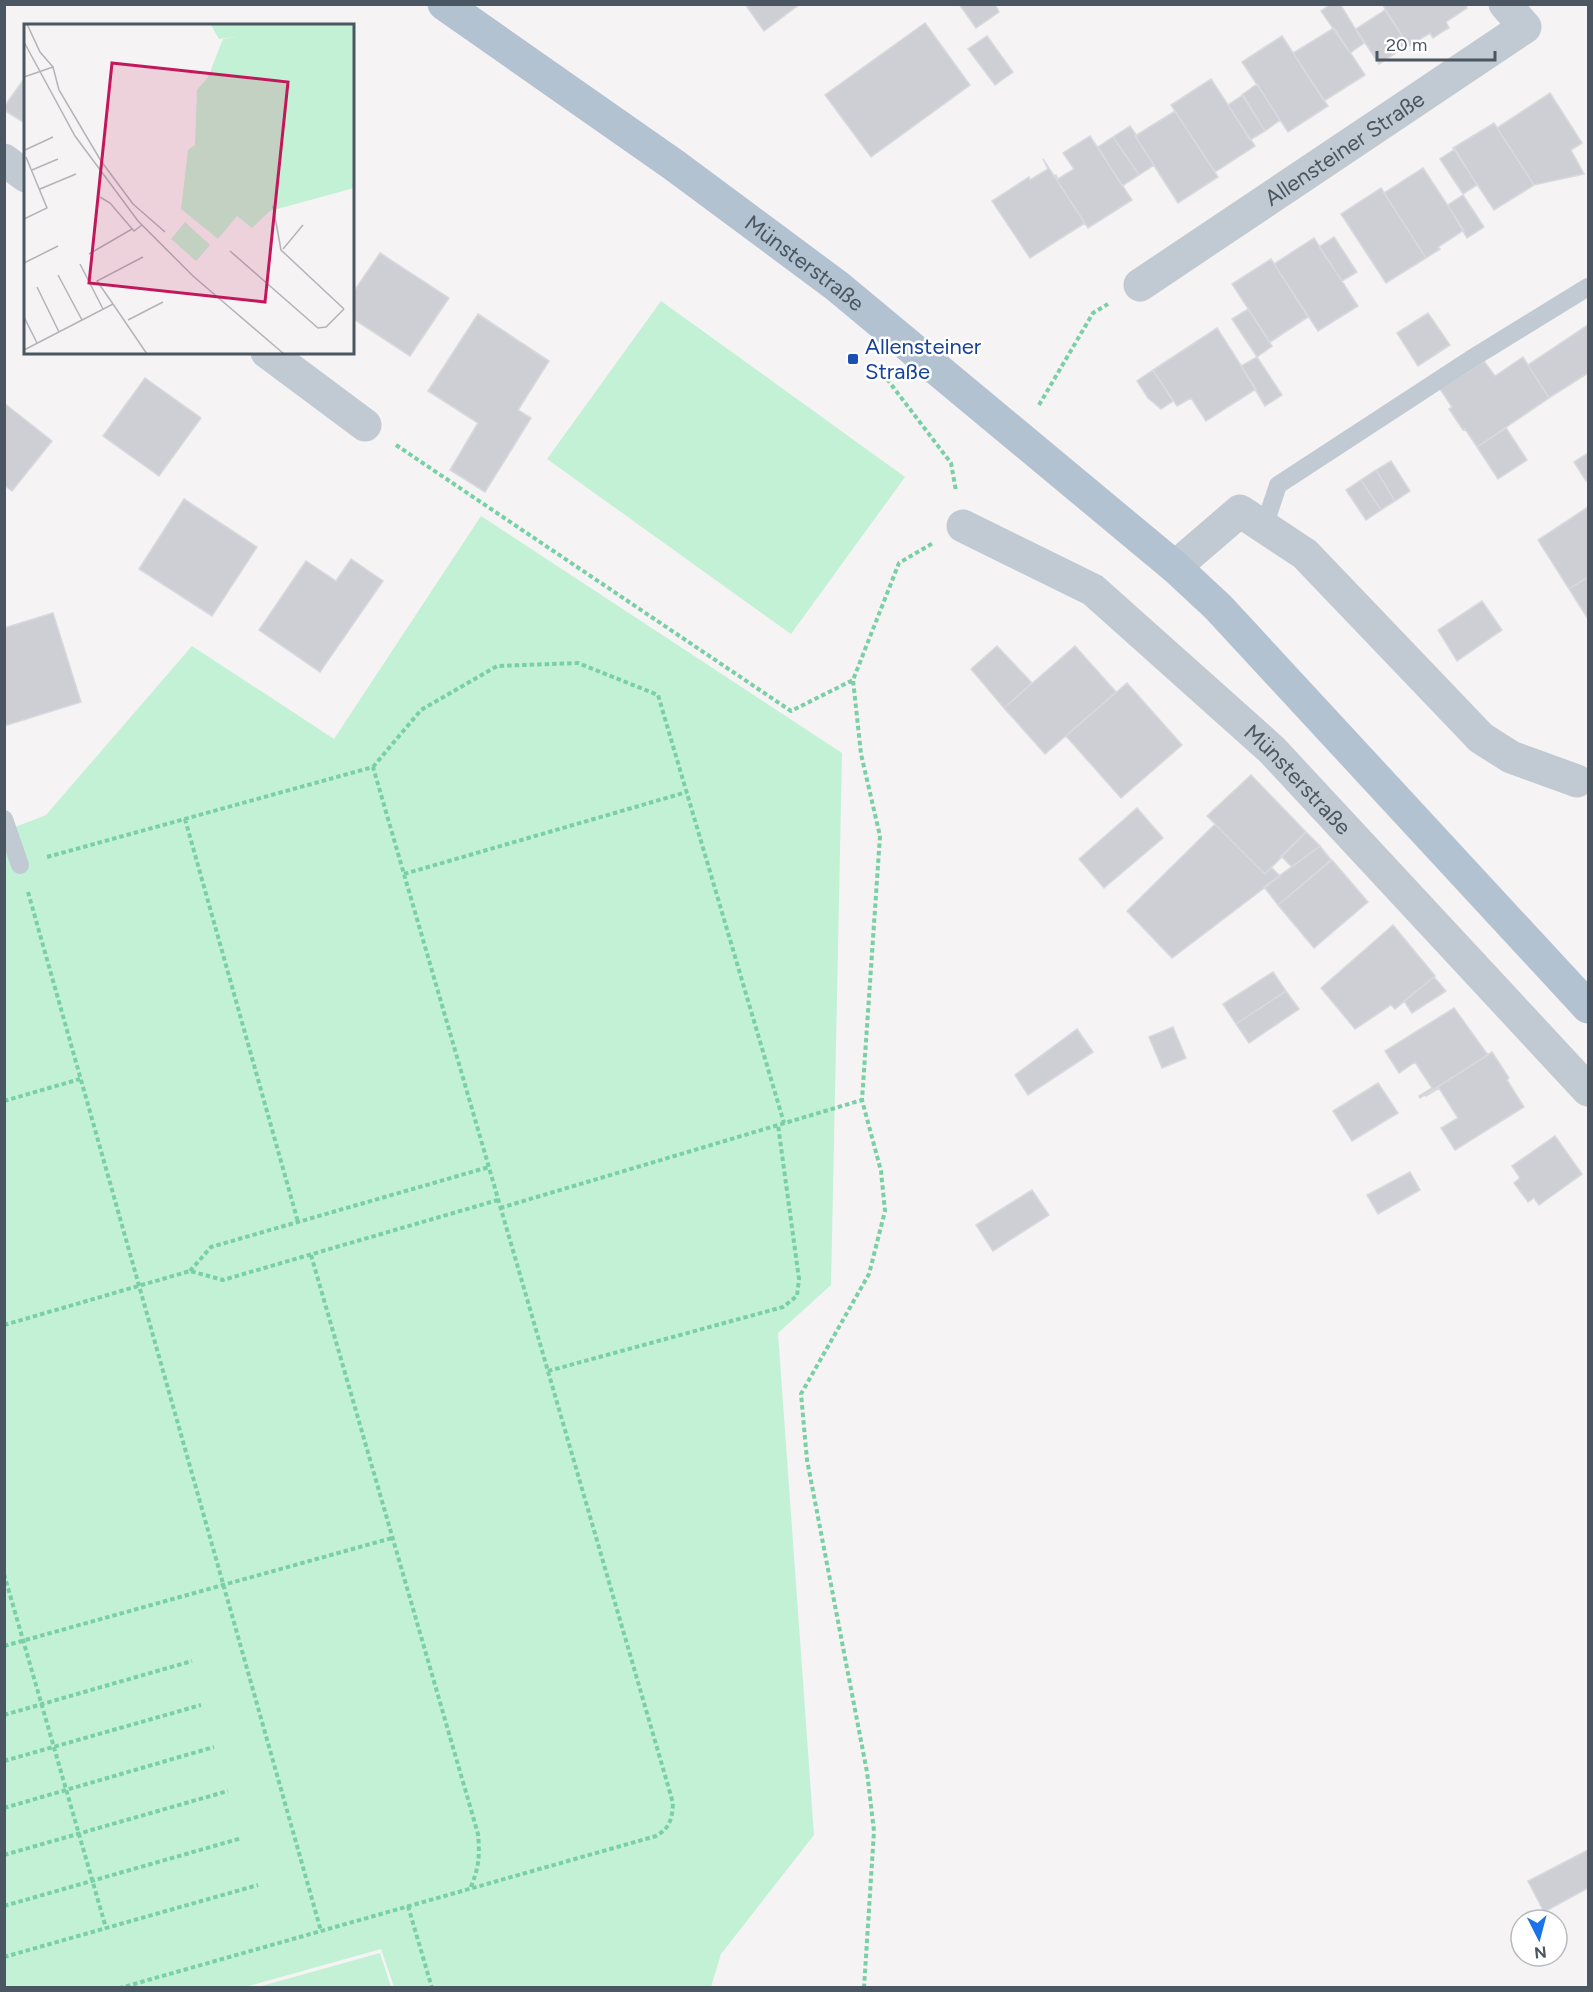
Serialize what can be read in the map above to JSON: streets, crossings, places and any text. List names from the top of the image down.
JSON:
{
  "streets": {
    "main road": ["Münsterstraße"],
    "street": ["Allensteiner Straße"]
  },
  "places": {
    "transit": ["Allensteiner Straße"]
  },
  "scale_bar": "20 m",
  "north": "bottom"
}
